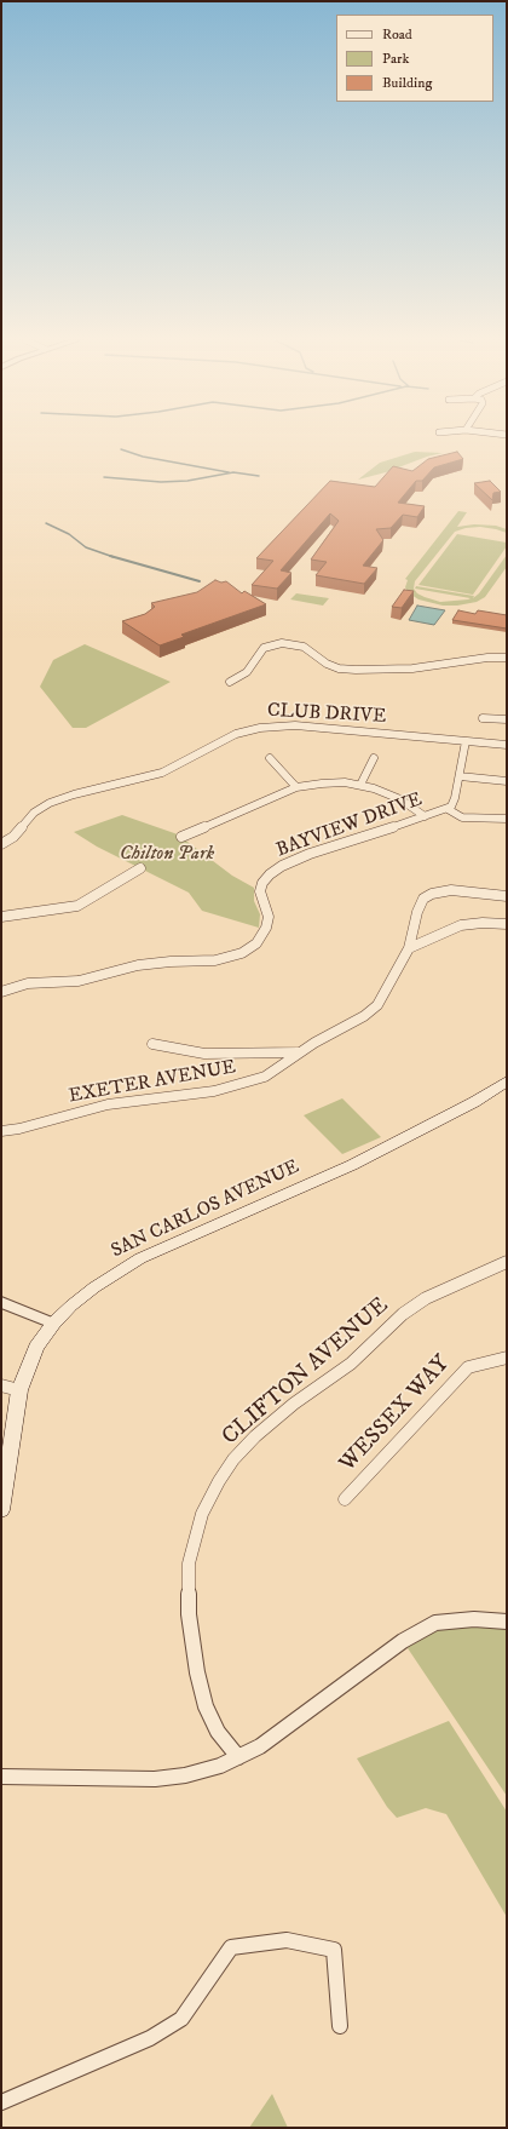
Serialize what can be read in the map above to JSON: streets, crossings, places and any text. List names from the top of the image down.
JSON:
{
  "streets": {
    "main road": ["SAN CARLOS AVENUE"],
    "street": [
      "CLUB DRIVE",
      "BAYVIEW DRIVE",
      "EXETER AVENUE",
      "CLIFTON AVENUE",
      "WESSEX WAY"
    ]
  },
  "crossings": [
    ["CLUB DRIVE", "BAYVIEW DRIVE"]
  ],
  "parks": ["Chilton Park"],
  "legend": ["Road", "Park", "Building"]
}
